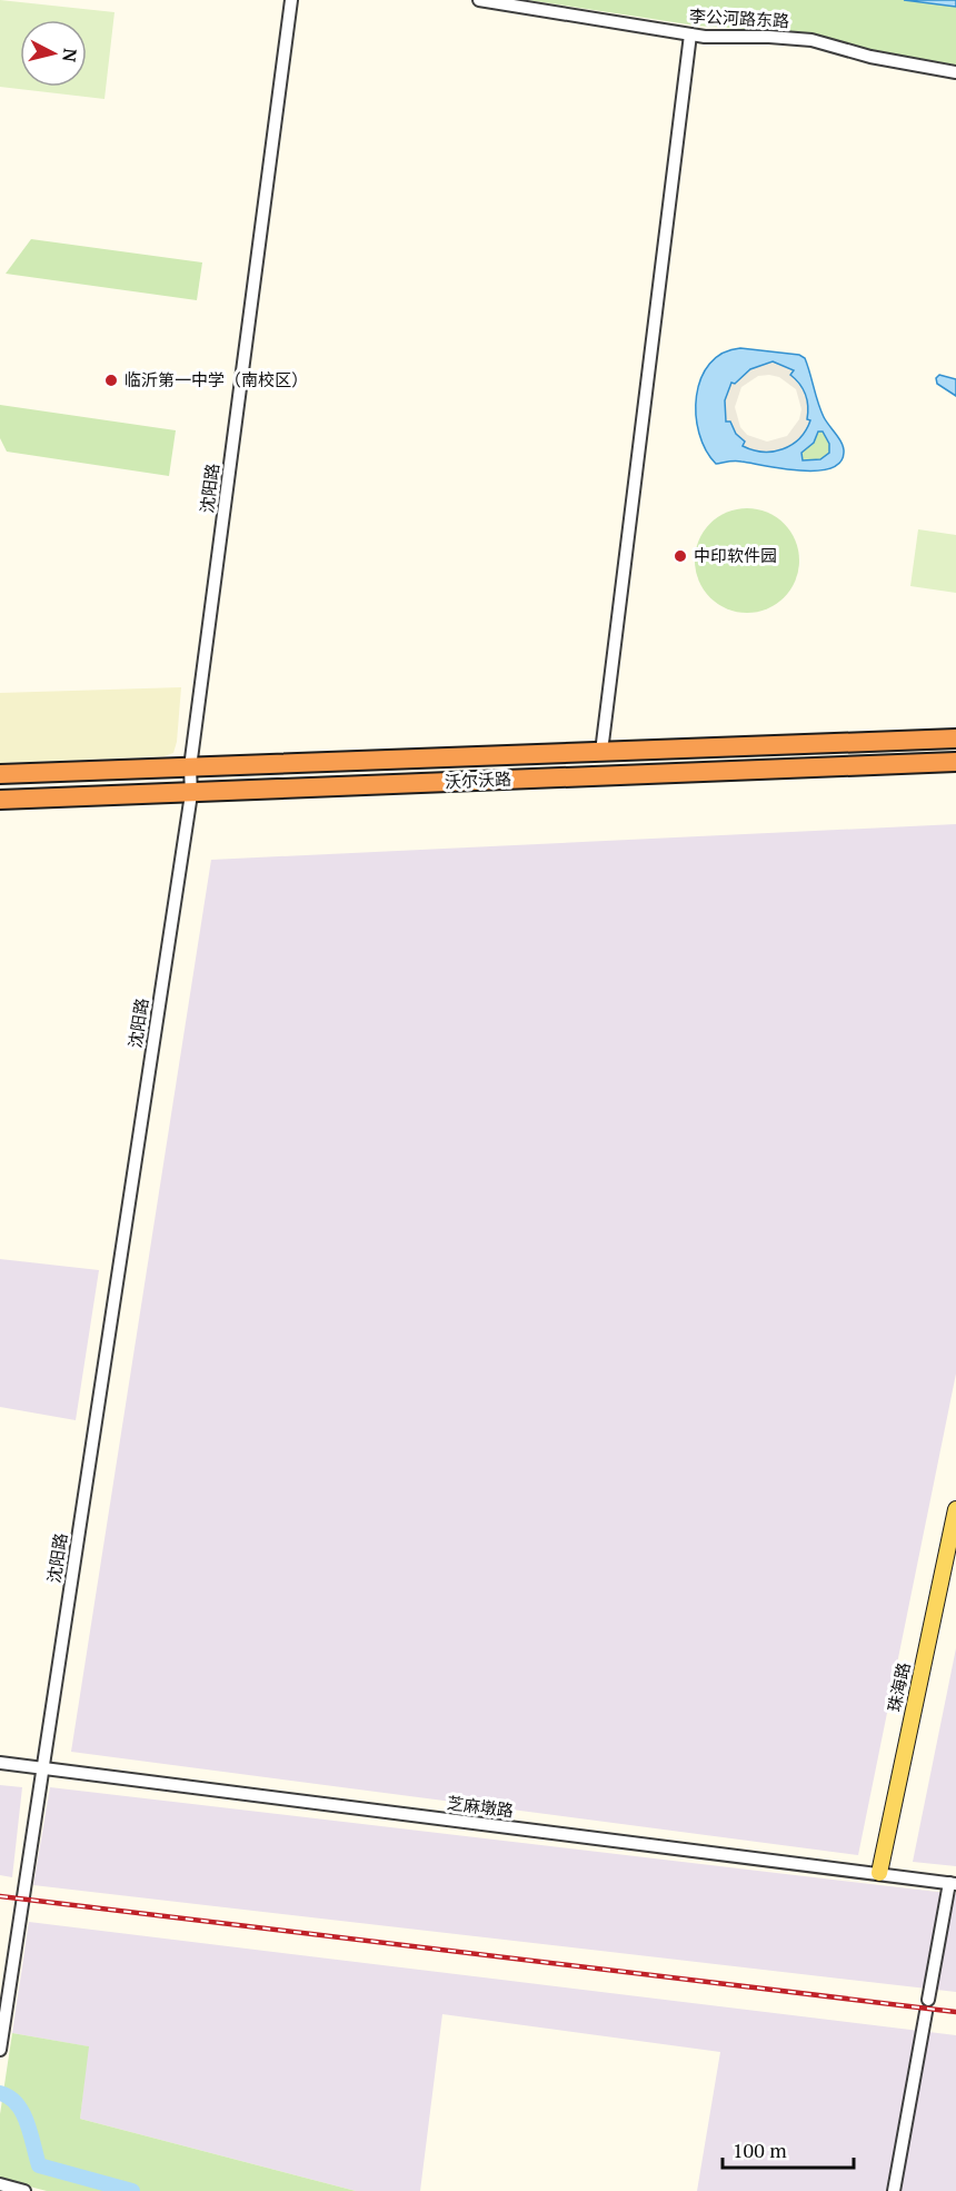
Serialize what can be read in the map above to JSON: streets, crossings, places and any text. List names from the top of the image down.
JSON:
{
  "streets": {
    "highway": ["沃尔沃路"],
    "main road": ["珠海路"],
    "street": ["李公河路东路", "沈阳路", "芝麻墩路"]
  },
  "crossings": [
    ["沈阳路", "沃尔沃路"],
    ["沈阳路", "芝麻墩路"],
    ["珠海路", "芝麻墩路"]
  ],
  "places": ["临沂第一中学（南校区）", "中印软件园"],
  "scale_bar": "100 m",
  "north": "right"
}
